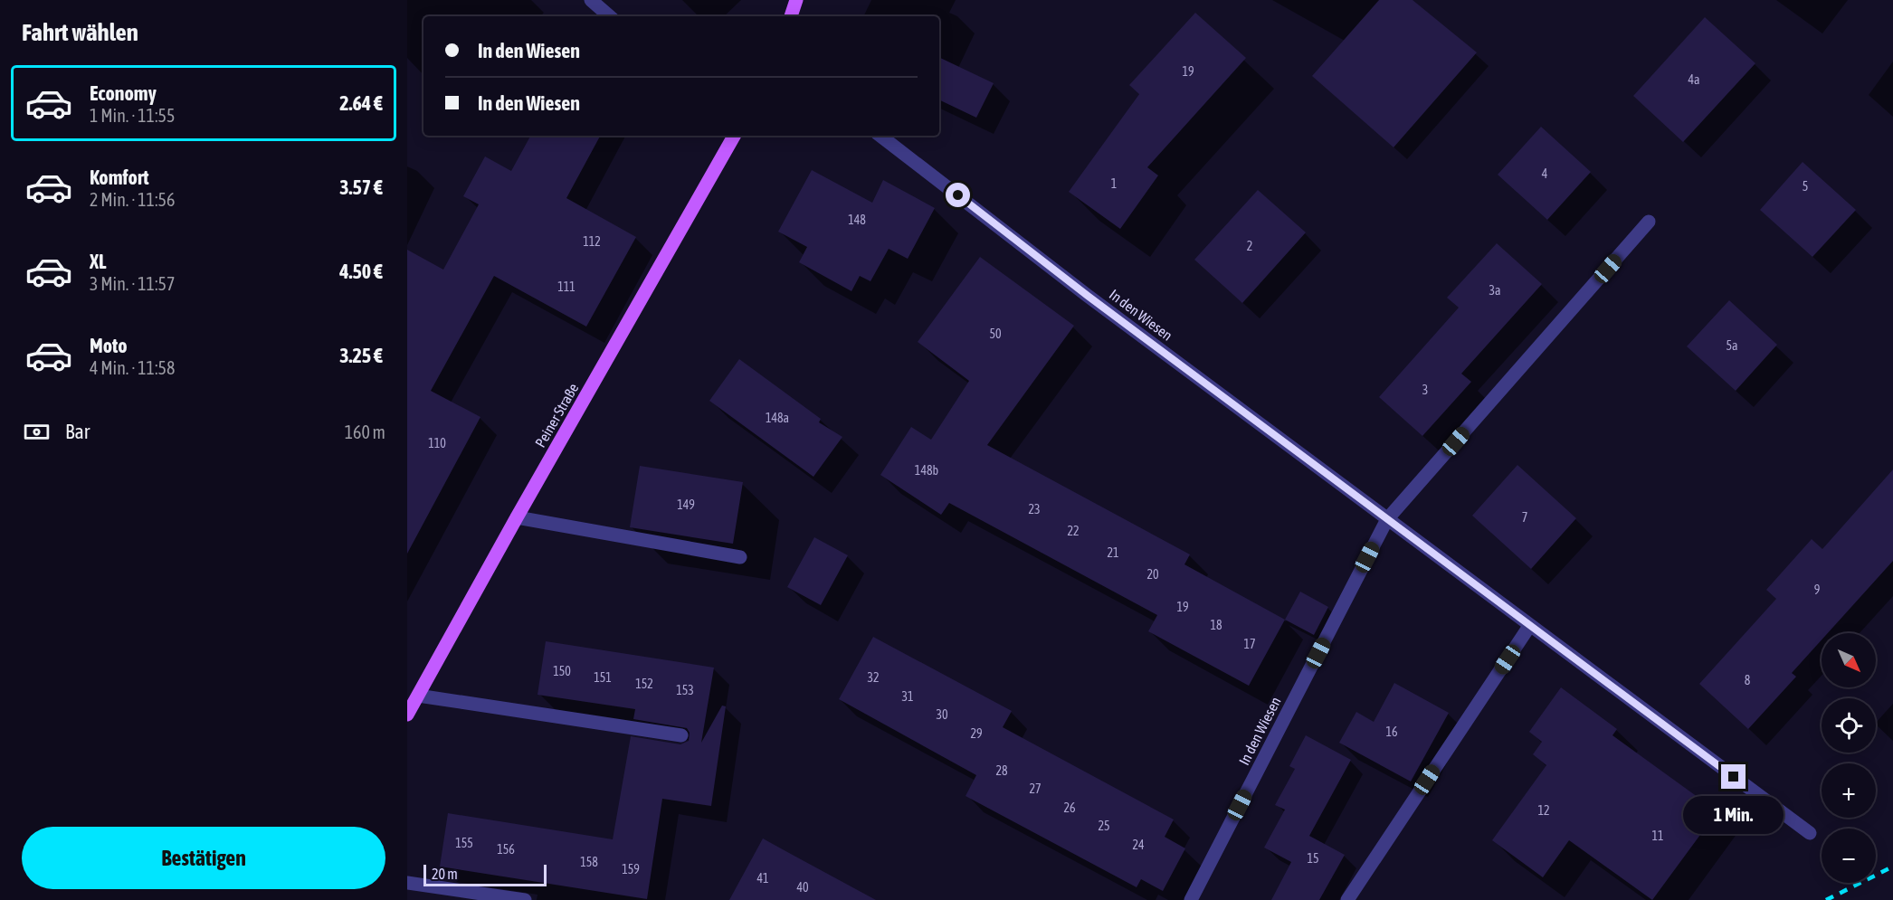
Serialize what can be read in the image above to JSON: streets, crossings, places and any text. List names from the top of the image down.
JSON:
{
  "streets": {
    "main road": ["Peiner Straße"],
    "street": ["In den Wiesen"]
  },
  "house_numbers": [
    "19",
    "4a",
    "4",
    "1",
    "5",
    "148",
    "112",
    "2",
    "111",
    "3a",
    "50",
    "5a",
    "3",
    "148a",
    "110",
    "148b",
    "149",
    "23",
    "7",
    "22",
    "21",
    "20",
    "9",
    "19",
    "18",
    "17",
    "150",
    "151",
    "32",
    "8",
    "152",
    "153",
    "31",
    "30",
    "16",
    "29",
    "28",
    "27",
    "26",
    "12",
    "25",
    "11",
    "155",
    "24",
    "156",
    "15",
    "158",
    "159",
    "41",
    "40"
  ],
  "scale_bar": "20 m",
  "north": "bottom right",
  "page": {
    "heading": "Fahrt wählen",
    "banner": ["In den Wiesen", "In den Wiesen"],
    "list": [
      {
        "name": "Economy",
        "note": "1 Min. · 11:55",
        "value": "2.64 €"
      },
      {
        "name": "Komfort",
        "note": "2 Min. · 11:56",
        "value": "3.57 €"
      },
      {
        "name": "XL",
        "note": "3 Min. · 11:57",
        "value": "4.50 €"
      },
      {
        "name": "Moto",
        "note": "4 Min. · 11:58",
        "value": "3.25 €"
      }
    ],
    "pay": ["Bar", "160 m"],
    "map_buttons": ["+", "−"],
    "bubble": "1 Min.",
    "buttons": "Bestätigen",
    "scale": "20 m"
  }
}
